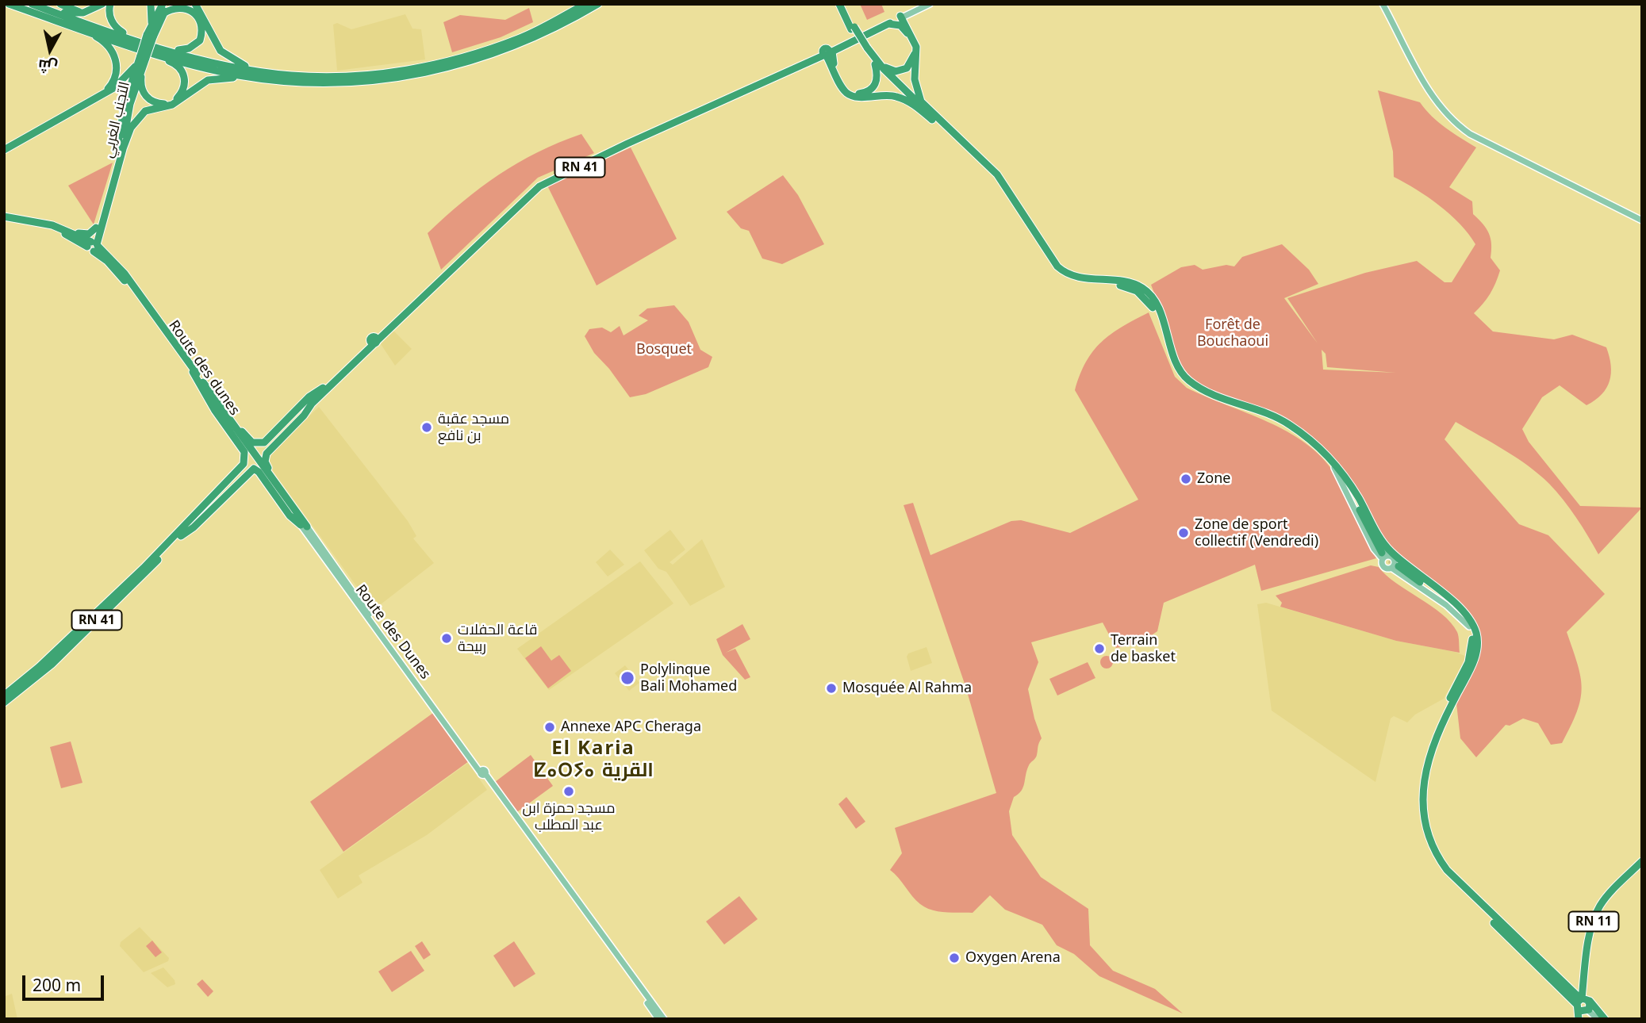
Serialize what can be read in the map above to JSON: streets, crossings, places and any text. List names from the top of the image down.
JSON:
{
  "streets": {
    "highway": [
      "التجنب الغربي",
      "RN 41",
      "Route des dunes",
      "Route des Dunes",
      "RN 11"
    ]
  },
  "crossings": [
    ["التجنب الغربي", "Route des dunes"],
    ["RN 41", "Route des Dunes"],
    ["Route des dunes", "Route des Dunes"]
  ],
  "districts": ["El Karia ⵇⴰⵔⵢⴰ القرية"],
  "parks": ["Forêt de Bouchaoui", "Bosquet"],
  "places": [
    "مسجد عقبة بن نافع",
    "Zone",
    "Zone de sport collectif (Vendredi)",
    "قاعة الحفلات ربيحة",
    "Terrain de basket",
    "Polylinque Bali Mohamed",
    "Mosquée Al Rahma",
    "Annexe APC Cheraga",
    "مسجد حمزة ابن عبد المطلب",
    "Oxygen Arena"
  ],
  "scale_bar": "200 m",
  "north": "bottom"
}
